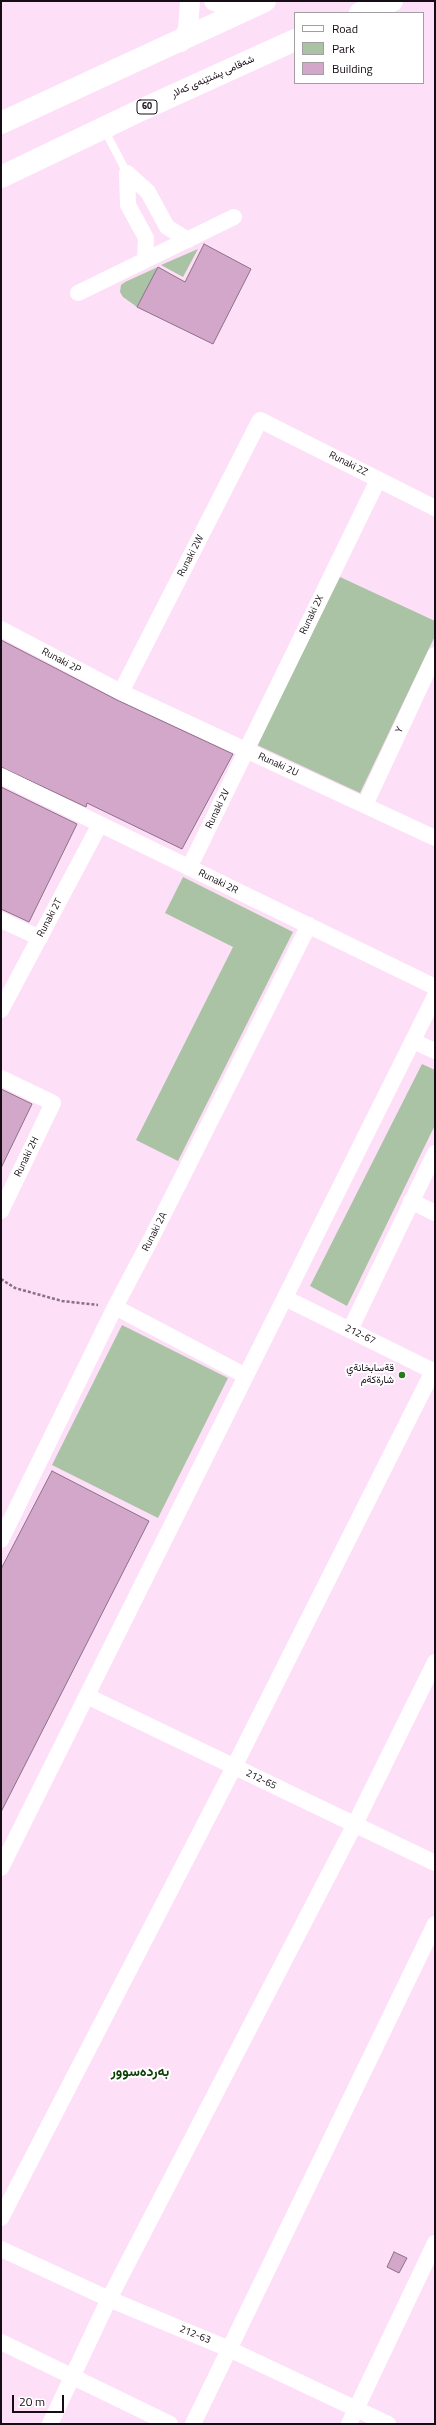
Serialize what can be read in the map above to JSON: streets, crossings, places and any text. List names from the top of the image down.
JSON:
{
  "streets": {
    "highway": ["شەقامی پشتێنەی کەلار", "60"],
    "street": [
      "Runaki 2Z",
      "Runaki 2W",
      "Runaki 2X",
      "Runaki 2P",
      "Y",
      "Runaki 2U",
      "Runaki 2V",
      "Runaki 2R",
      "Runaki 2T",
      "Runaki 2H",
      "Runaki 2A",
      "212-67",
      "212-65",
      "212-63"
    ]
  },
  "crossings": [
    ["Runaki 2Z", "Runaki 2W"],
    ["Runaki 2Z", "Runaki 2X"],
    ["Runaki 2W", "Runaki 2P"],
    ["Runaki 2W", "Runaki 2U"],
    ["Runaki 2X", "Runaki 2U"],
    ["Runaki 2X", "Runaki 2V"],
    ["Runaki 2P", "Runaki 2U"],
    ["Y", "Runaki 2U"],
    ["Runaki 2U", "Runaki 2V"],
    ["Runaki 2V", "Runaki 2R"],
    ["Runaki 2R", "Runaki 2T"],
    ["Runaki 2R", "Runaki 2A"]
  ],
  "districts": ["بەردەسوور"],
  "places": ["قةسابخانةي شارةكةم"],
  "legend": ["Road", "Park", "Building"],
  "scale_bar": "20 m"
}
